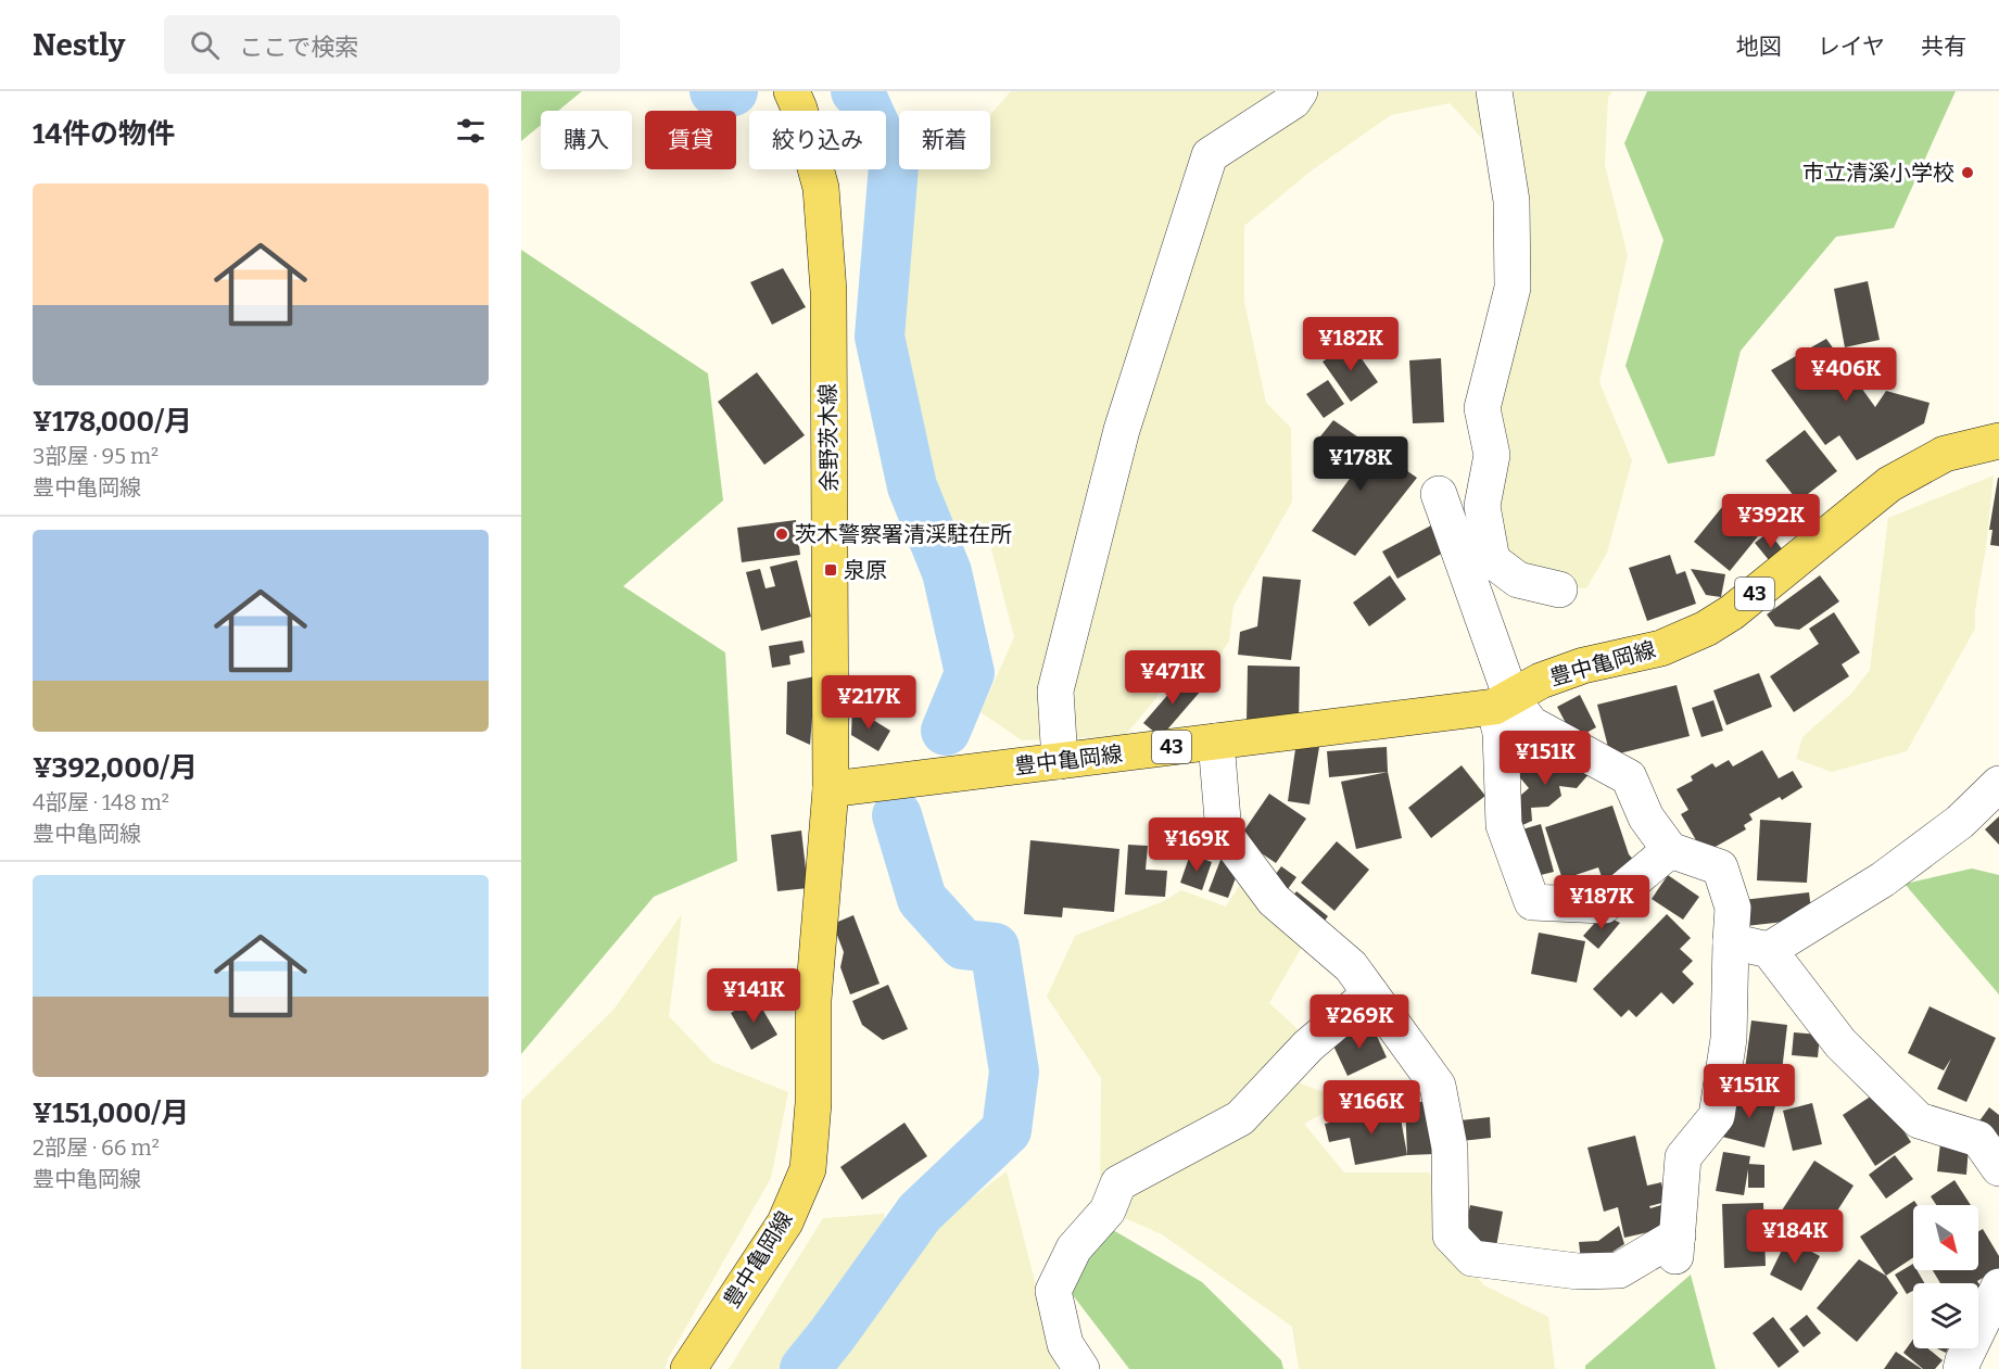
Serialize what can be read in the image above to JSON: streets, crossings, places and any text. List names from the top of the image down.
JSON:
{
  "streets": {
    "main road": ["余野茨木線", "43", "豊中亀岡線"]
  },
  "crossings": [
    ["余野茨木線", "豊中亀岡線"]
  ],
  "places": {
    "other": ["市立清溪小学校", "茨木警察署清渓駐在所"],
    "transit": ["泉原"]
  },
  "north": "bottom right",
  "page": {
    "header": "Nestly",
    "search": "ここで検索",
    "nav": ["地図", "レイヤ", "共有"],
    "heading": "14件の物件",
    "chip": [
      "購入",
      "賃貸",
      "絞り込み",
      "新着"
    ],
    "list": [
      {
        "name": "¥178,000/月",
        "note": "3部屋 · 95 m² · 豊中亀岡線"
      },
      {
        "name": "¥392,000/月",
        "note": "4部屋 · 148 m² · 豊中亀岡線"
      },
      {
        "name": "¥151,000/月",
        "note": "2部屋 · 66 m² · 豊中亀岡線"
      }
    ],
    "price": [
      "¥182K",
      "¥406K",
      "¥178K",
      "¥392K",
      "¥471K",
      "¥217K",
      "¥151K",
      "¥169K",
      "¥187K",
      "¥141K",
      "¥269K",
      "¥151K",
      "¥166K",
      "¥184K"
    ]
  }
}
